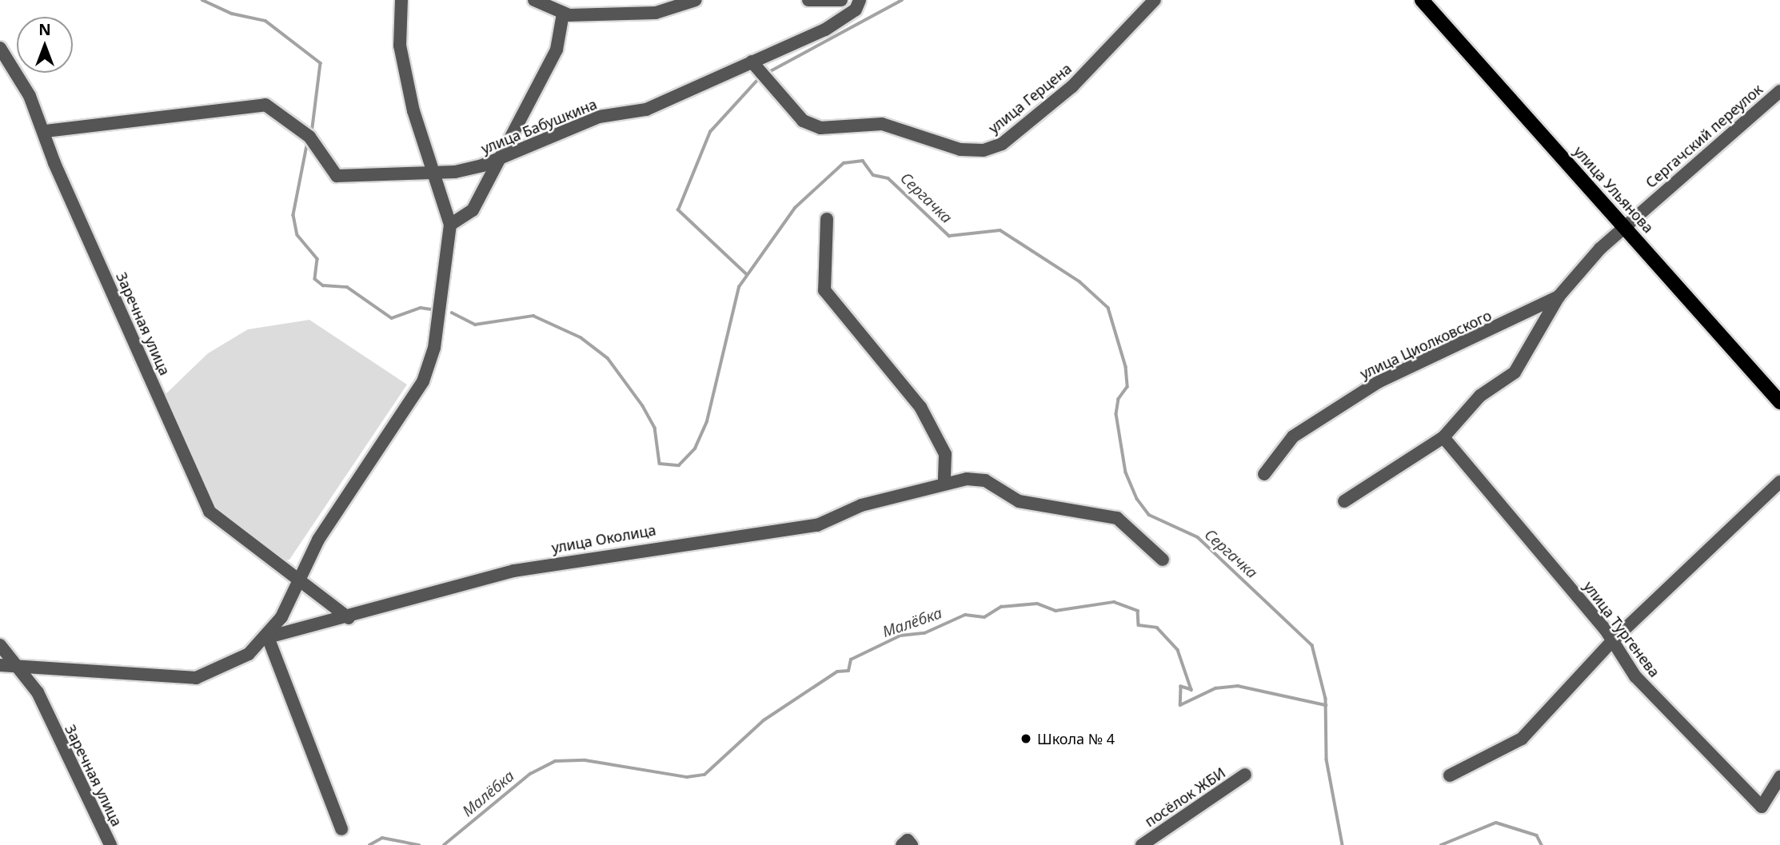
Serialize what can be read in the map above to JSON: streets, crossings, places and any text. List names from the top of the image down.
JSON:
{
  "streets": {
    "main road": ["улица Ульянова"],
    "street": [
      "улица Герцена",
      "улица Бабушкина",
      "Сергачский переулок",
      "Заречная улица",
      "улица Циолковского",
      "улица Околица",
      "улица Тургенева",
      "посёлок ЖБИ"
    ]
  },
  "crossings": [
    ["улица Герцена", "улица Бабушкина"],
    ["улица Бабушкина", "Заречная улица"],
    ["Сергачский переулок", "улица Ульянова"],
    ["Сергачский переулок", "улица Циолковского"],
    ["улица Ульянова", "улица Циолковского"],
    ["Заречная улица", "улица Околица"],
    ["улица Циолковского", "улица Тургенева"]
  ],
  "water": ["Сергачка", "Малёбка"],
  "places": ["Школа № 4"],
  "north": "top"
}
